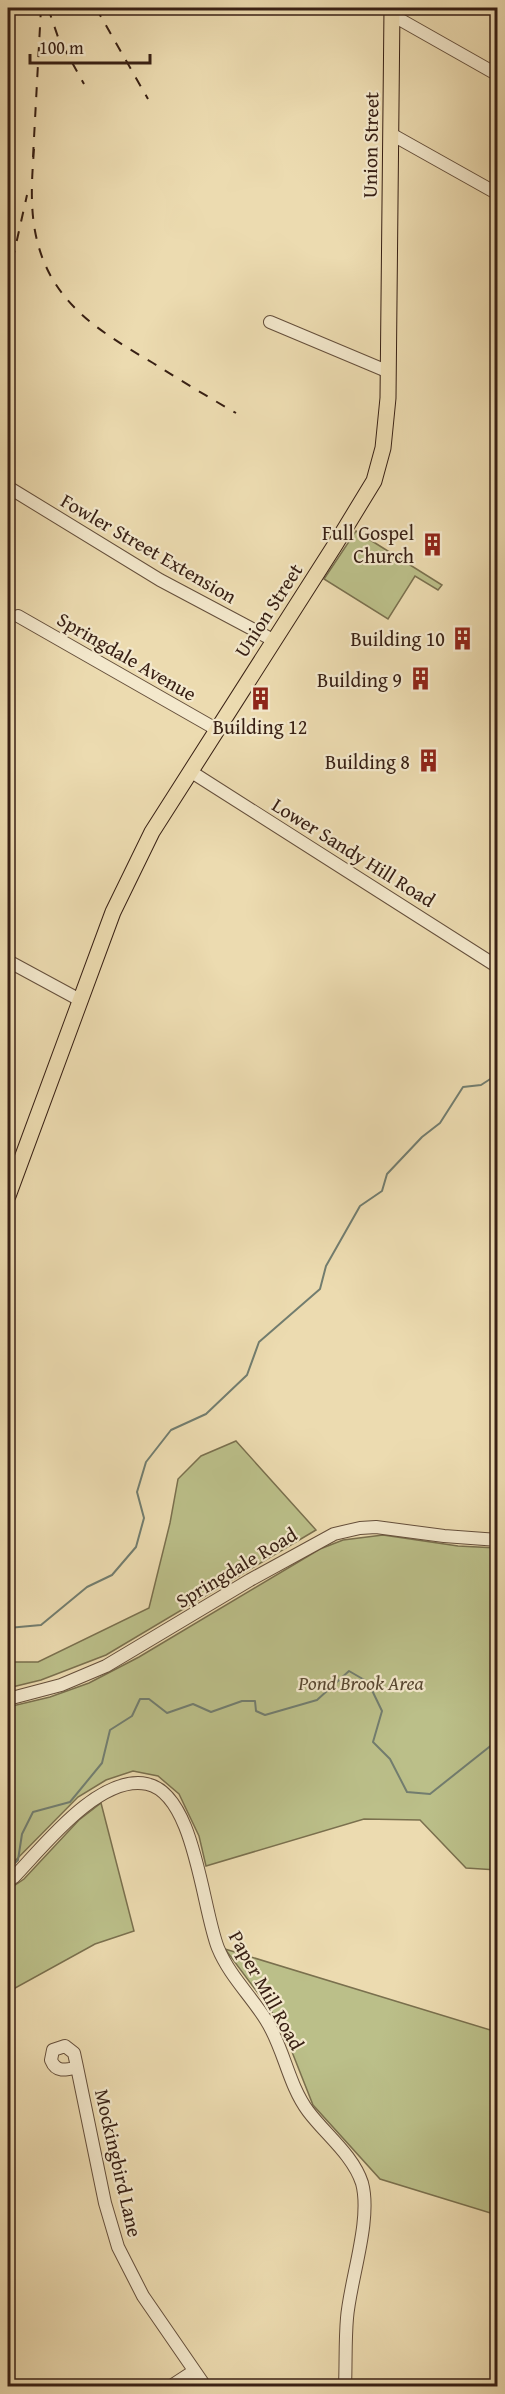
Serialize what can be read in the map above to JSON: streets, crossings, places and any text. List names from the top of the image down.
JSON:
{
  "streets": {
    "main road": ["Union Street"],
    "street": [
      "Fowler Street Extension",
      "Springdale Avenue",
      "Lower Sandy Hill Road",
      "Springdale Road",
      "Paper Mill Road",
      "Mockingbird Lane"
    ]
  },
  "crossings": [
    ["Union Street", "Fowler Street Extension"],
    ["Union Street", "Springdale Avenue"],
    ["Union Street", "Lower Sandy Hill Road"]
  ],
  "parks": ["Pond Brook Area"],
  "places": {
    "building": [
      "Full Gospel Church",
      "Building 10",
      "Building 9",
      "Building 12",
      "Building 8"
    ]
  },
  "scale_bar": "100 m"
}
